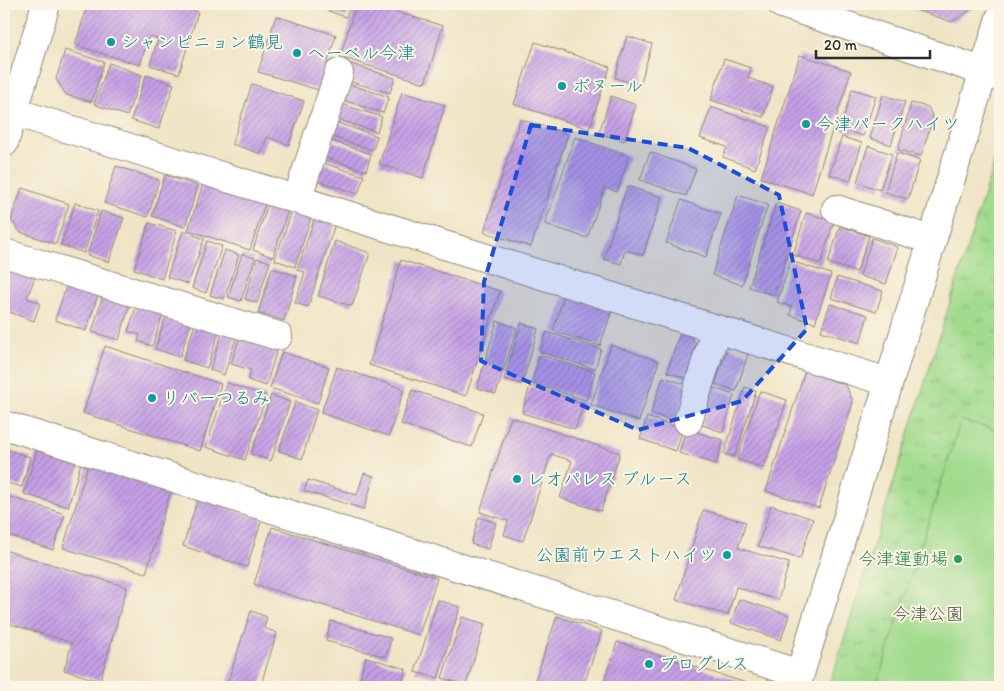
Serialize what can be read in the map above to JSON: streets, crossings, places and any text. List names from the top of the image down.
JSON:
{
  "parks": ["今津公園"],
  "places": [
    "シャンピニョン鶴見",
    "ヘーベル今津",
    "ボヌール",
    "今津パークハイツ",
    "リバーつるみ",
    "レオパレス ブルース",
    "公園前ウエストハイツ",
    "今津運動場",
    "プログレス"
  ],
  "scale_bar": "20 m"
}
